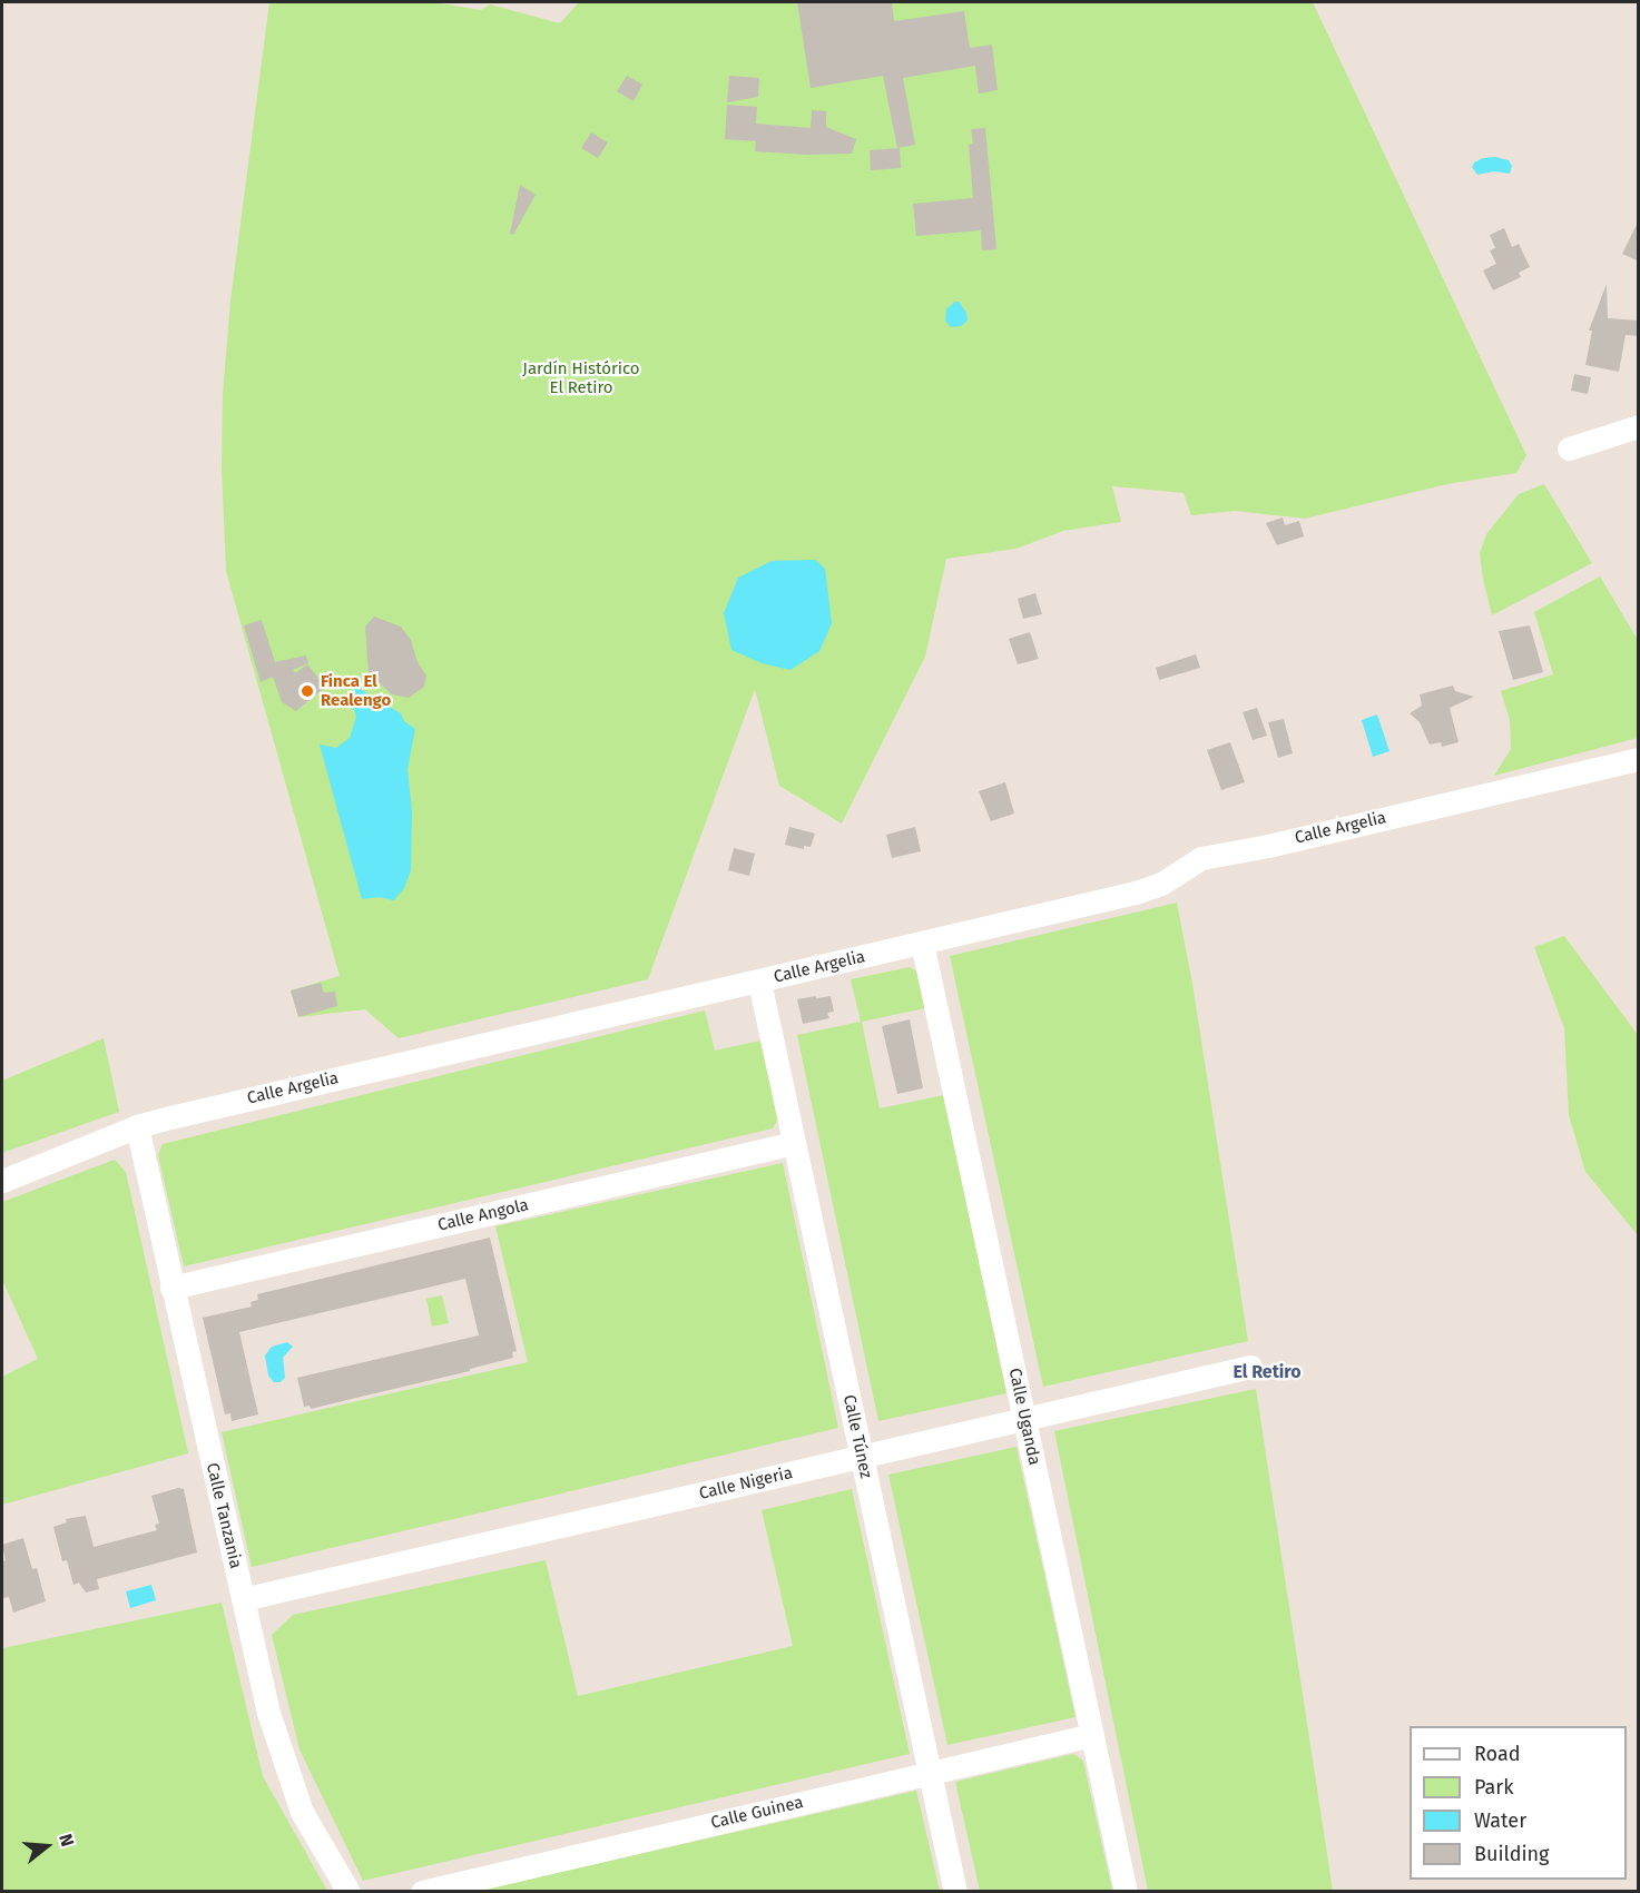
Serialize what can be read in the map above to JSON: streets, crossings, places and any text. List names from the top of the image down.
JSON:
{
  "streets": {
    "street": [
      "Calle Argelia",
      "Calle Angola",
      "Calle Uganda",
      "Calle Túnez",
      "Calle Nigeria",
      "Calle Tanzania",
      "Calle Guinea"
    ]
  },
  "crossings": [
    ["Calle Argelia", "Calle Uganda"],
    ["Calle Argelia", "Calle Túnez"],
    ["Calle Argelia", "Calle Tanzania"],
    ["Calle Angola", "Calle Túnez"],
    ["Calle Angola", "Calle Tanzania"],
    ["Calle Uganda", "Calle Nigeria"],
    ["Calle Uganda", "Calle Guinea"],
    ["Calle Túnez", "Calle Nigeria"],
    ["Calle Túnez", "Calle Guinea"],
    ["Calle Nigeria", "Calle Tanzania"]
  ],
  "districts": ["El Retiro"],
  "parks": ["Jardín Histórico El Retiro"],
  "places": ["Finca El Realengo"],
  "legend": [
    "Road",
    "Park",
    "Water",
    "Building"
  ],
  "north": "right"
}
